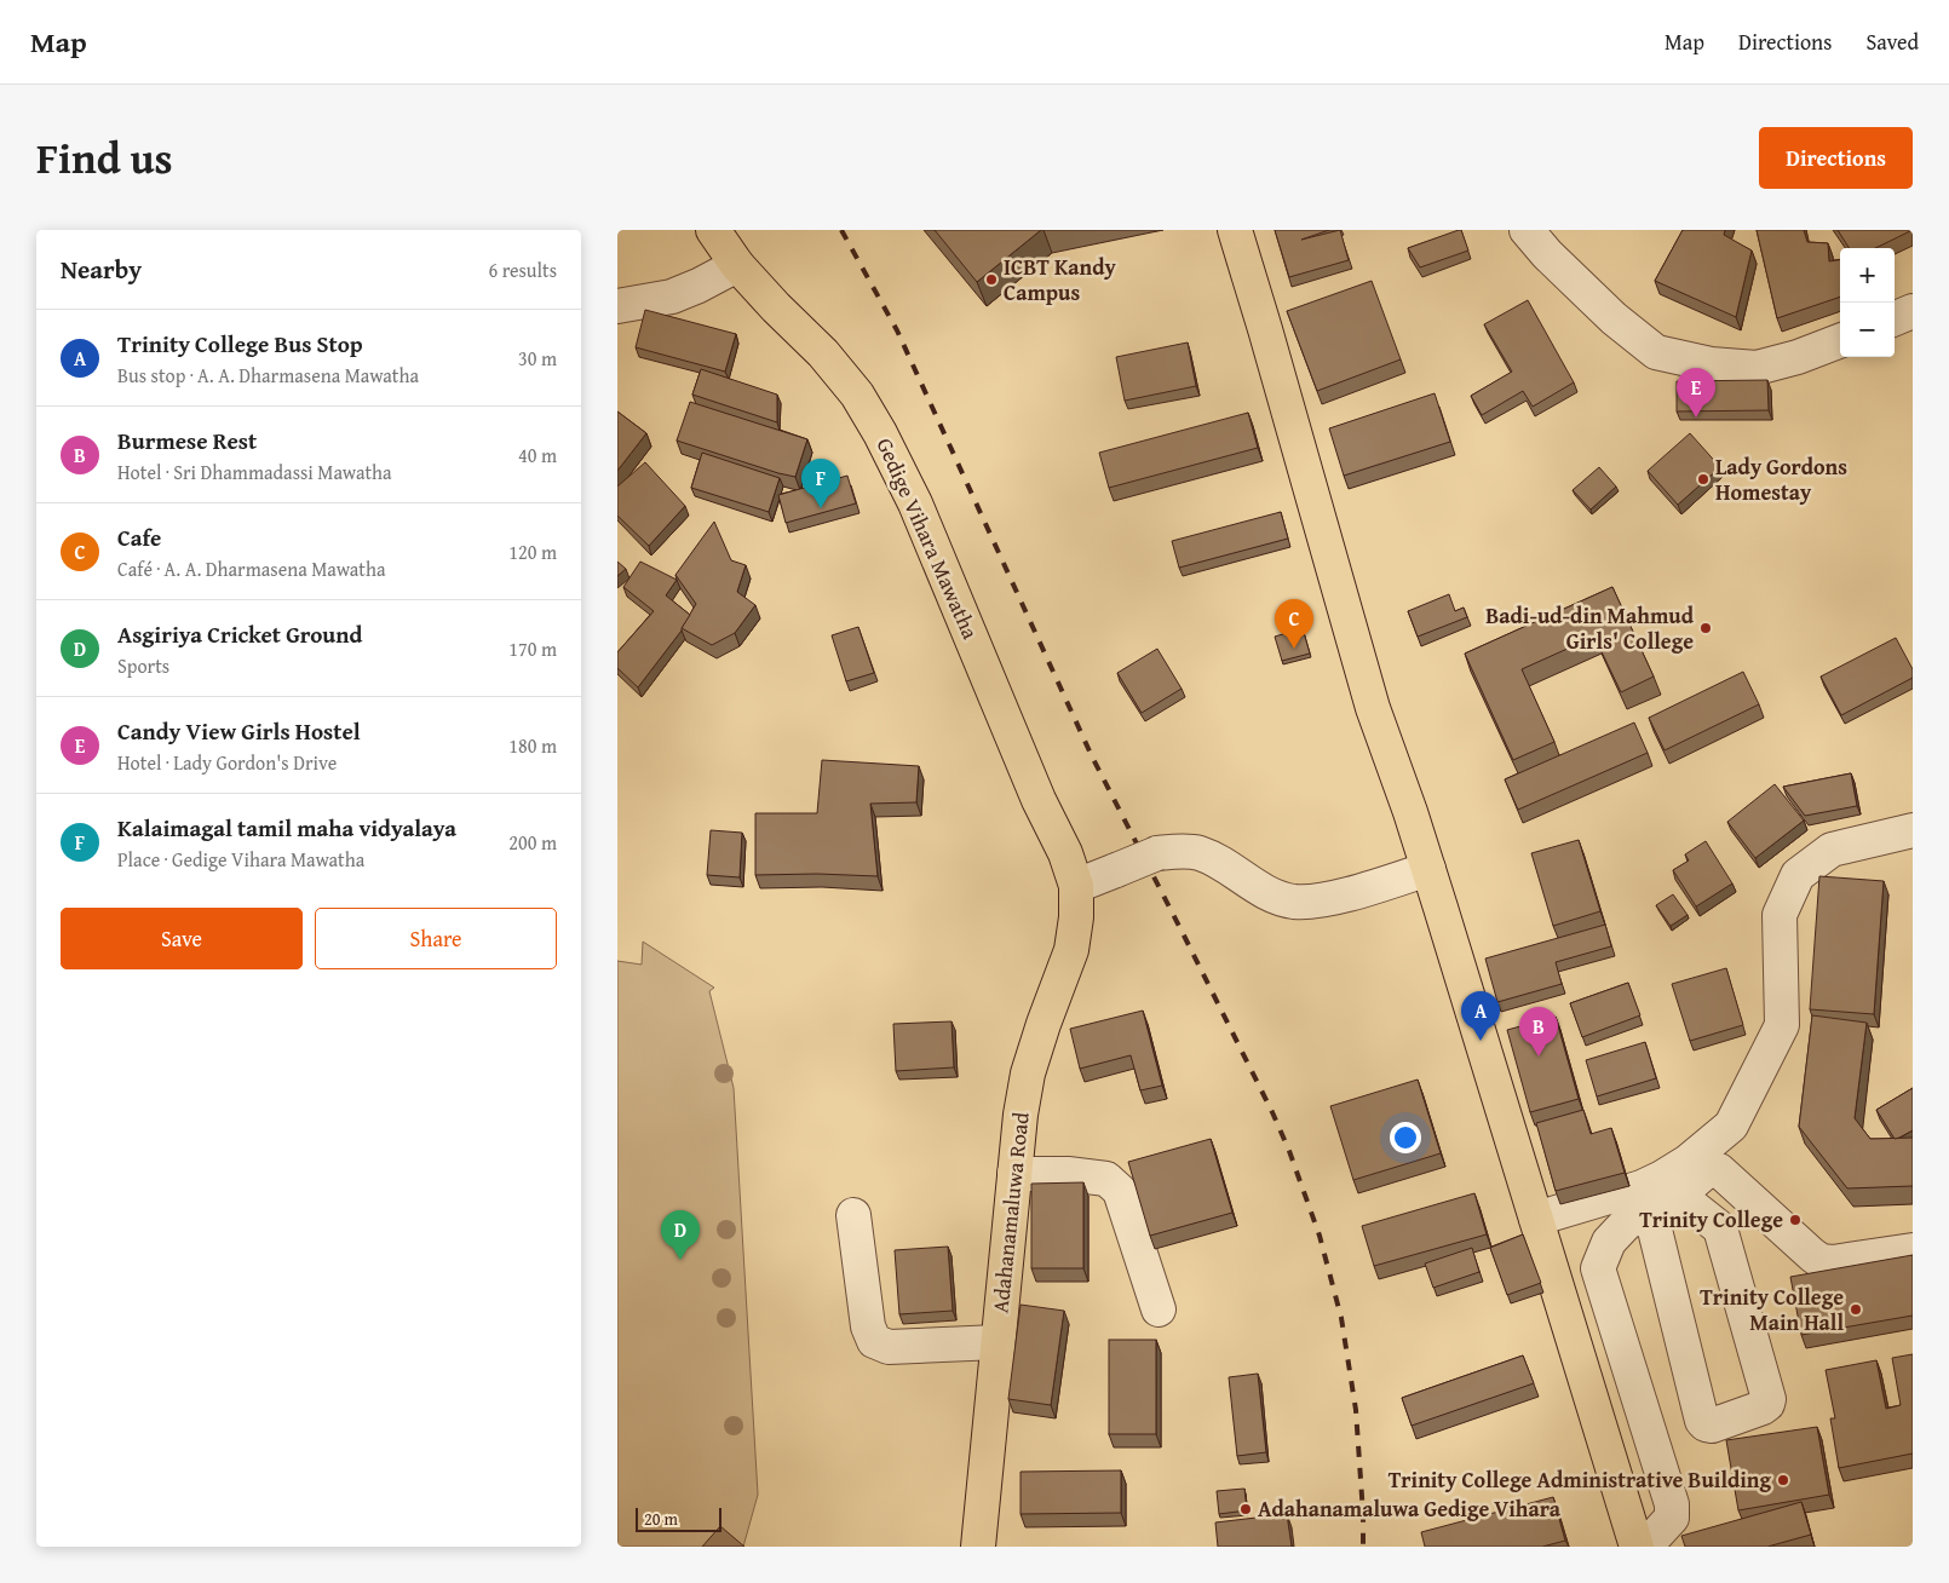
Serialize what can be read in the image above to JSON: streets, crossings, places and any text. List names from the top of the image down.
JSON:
{
  "streets": {
    "main road": ["Gedige Vihara Mawatha", "Adahanamaluwa Road"]
  },
  "crossings": [
    ["Gedige Vihara Mawatha", "Adahanamaluwa Road"]
  ],
  "places": [
    "ICBT Kandy Campus",
    "Lady Gordons Homestay",
    "Badi-ud-din Mahmud Girls' College",
    "Trinity College",
    "Trinity College Main Hall",
    "Trinity College Administrative Building",
    "Adahanamaluwa Gedige Vihara"
  ],
  "scale_bar": "20 m",
  "page": {
    "header": "Map",
    "nav": ["Map", "Directions", "Saved"],
    "title": "Find us",
    "buttons": [
      "Directions",
      ["Save", "Share"]
    ],
    "heading": ["Nearby", "6 results"],
    "map_buttons": ["+", "−"],
    "list": [
      {
        "mark": "A",
        "name": "Trinity College Bus Stop",
        "note": "Bus stop · A. A. Dharmasena Mawatha",
        "value": "30 m"
      },
      {
        "mark": "B",
        "name": "Burmese Rest",
        "note": "Hotel · Sri Dhammadassi Mawatha",
        "value": "40 m"
      },
      {
        "mark": "C",
        "name": "Cafe",
        "note": "Café · A. A. Dharmasena Mawatha",
        "value": "120 m"
      },
      {
        "mark": "D",
        "name": "Asgiriya Cricket Ground",
        "note": "Sports",
        "value": "170 m"
      },
      {
        "mark": "E",
        "name": "Candy View Girls Hostel",
        "note": "Hotel · Lady Gordon's Drive",
        "value": "180 m"
      },
      {
        "mark": "F",
        "name": "Kalaimagal tamil maha vidyalaya",
        "note": "Place · Gedige Vihara Mawatha",
        "value": "200 m"
      }
    ],
    "pins": [
      "E",
      "F",
      "C",
      "A",
      "B",
      "D"
    ],
    "scale": "20 m"
  }
}
